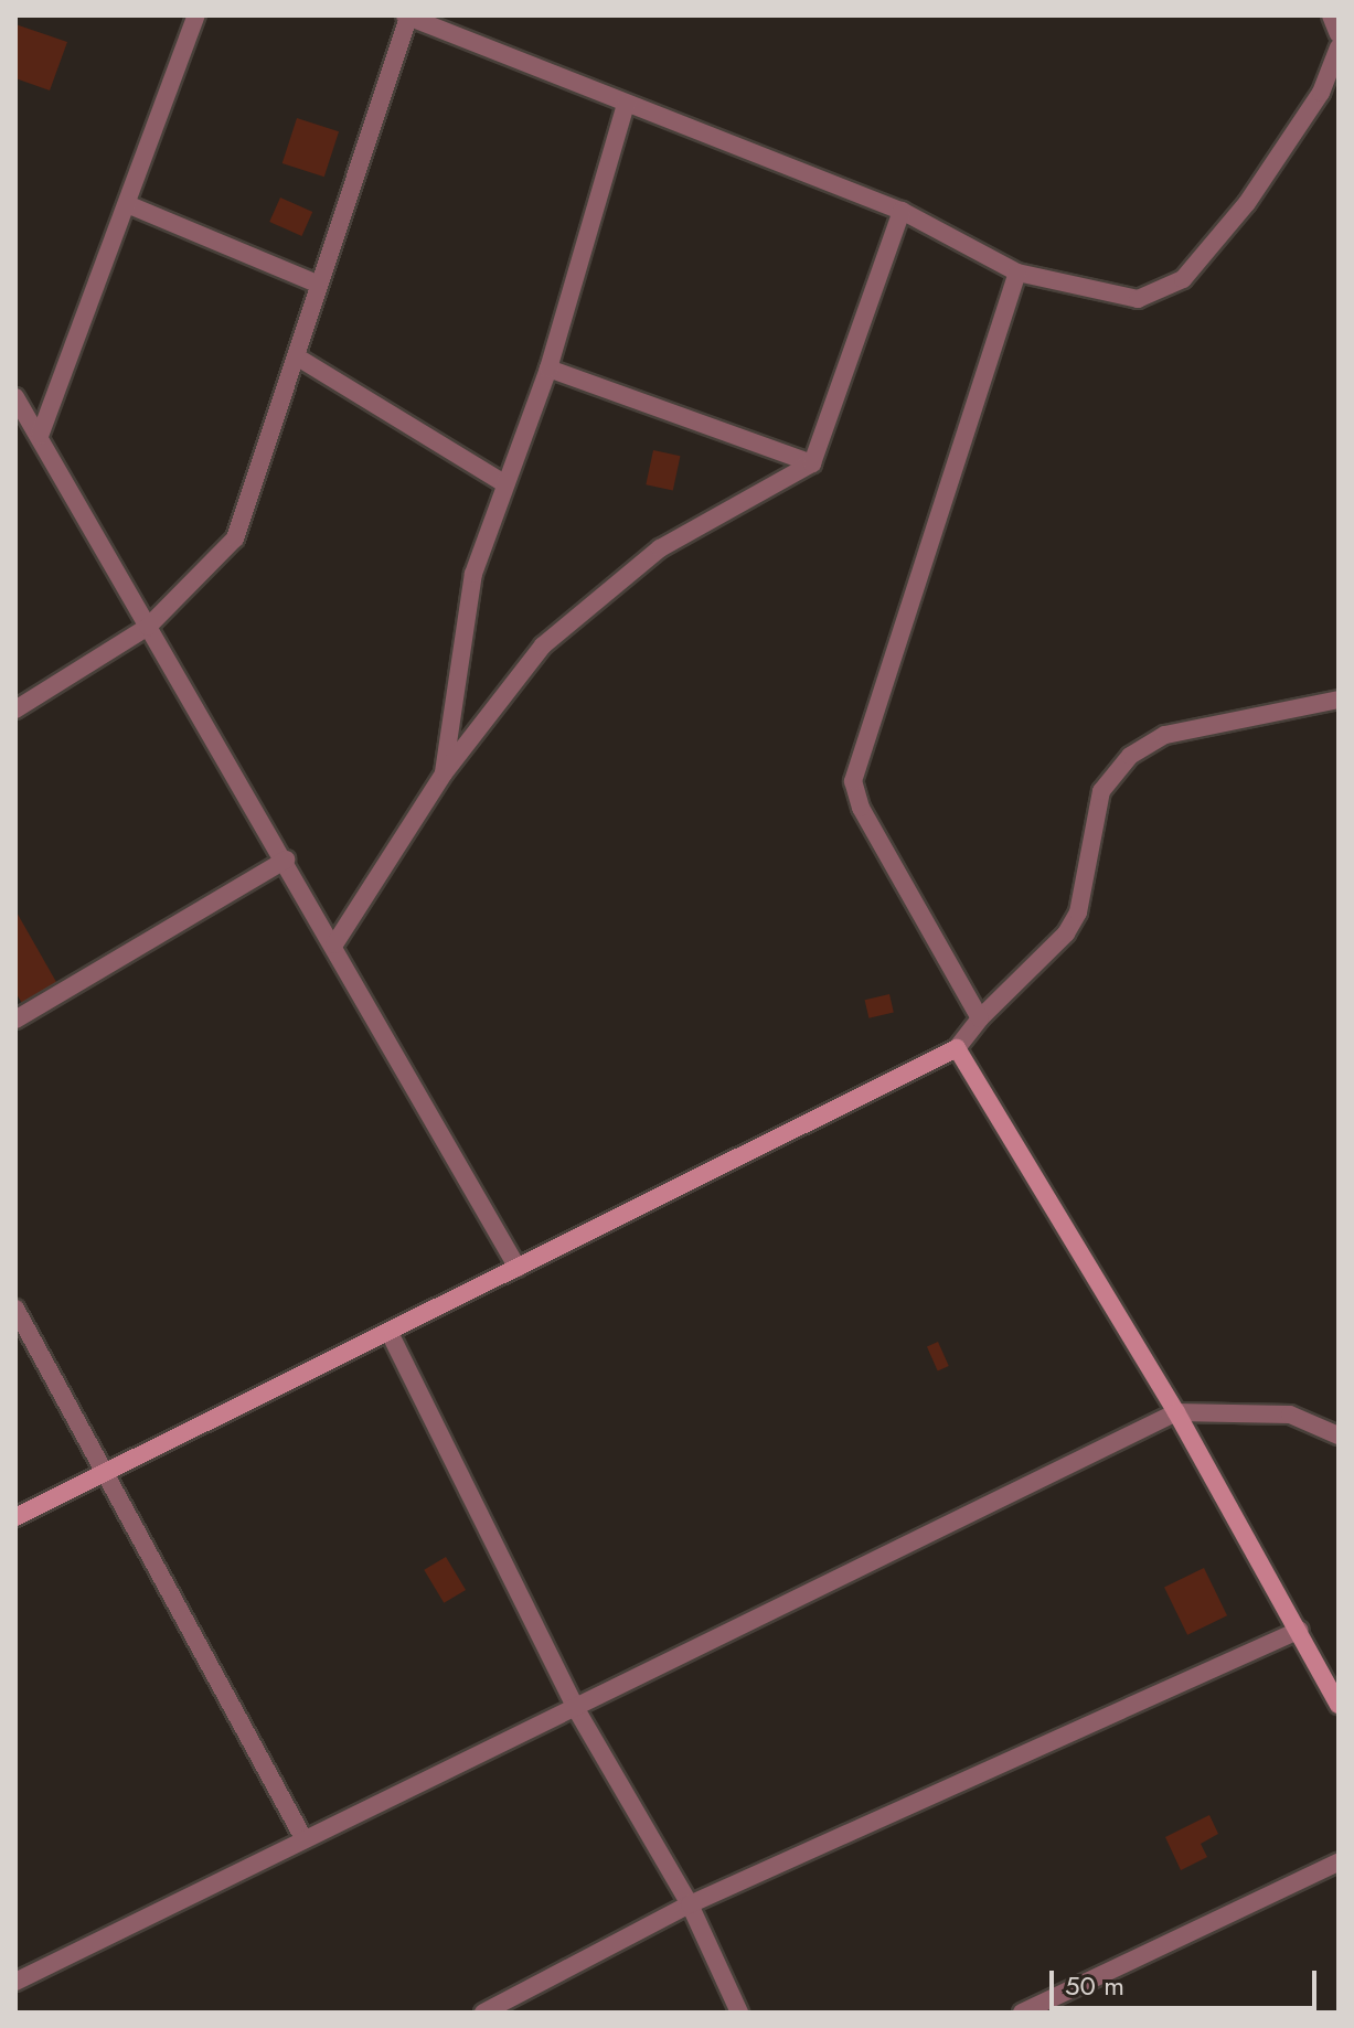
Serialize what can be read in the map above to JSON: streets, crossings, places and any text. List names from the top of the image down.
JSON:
{
  "scale_bar": "50 m"
}
